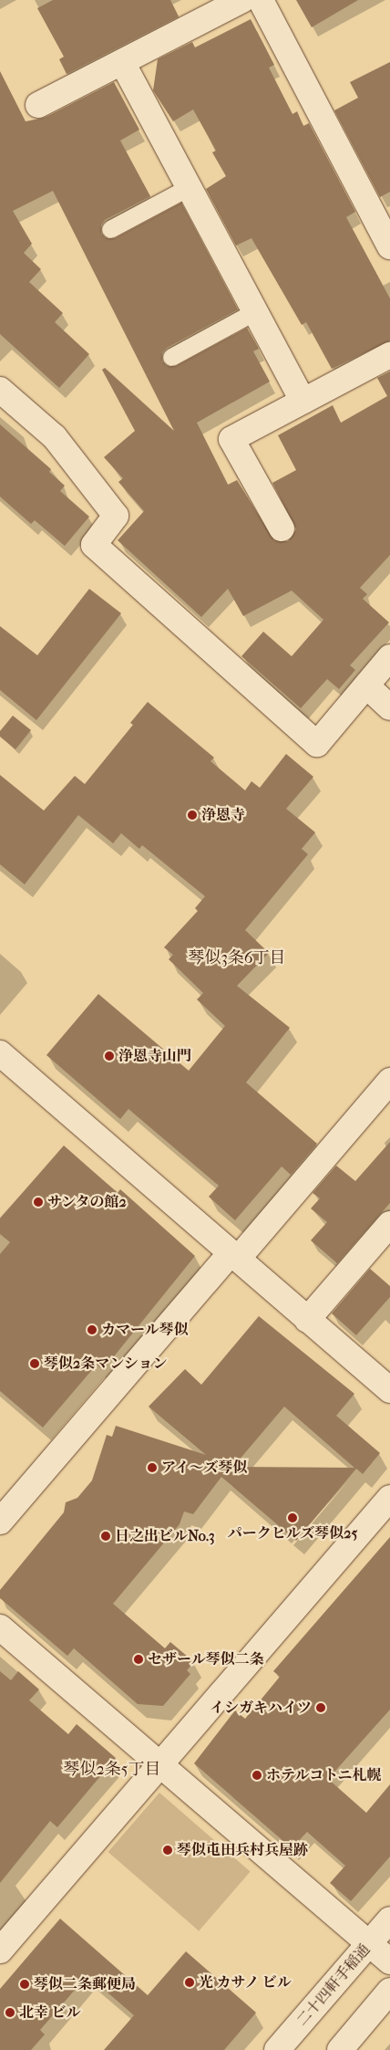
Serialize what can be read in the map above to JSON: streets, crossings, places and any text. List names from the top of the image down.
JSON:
{
  "streets": {
    "street": ["二十四軒手稲通"]
  },
  "districts": ["琴似3条6丁目", "琴似2条5丁目"],
  "places": [
    "浄恩寺",
    "浄恩寺山門",
    "サンタの館2",
    "カマール琴似",
    "琴似2条マンション",
    "アイ～ズ琴似",
    "パークヒルズ琴似25",
    "日之出ビルNo.3",
    "セザール琴似二条",
    "イシガキハイツ",
    "ホテルコトニ札幌",
    "琴似屯田兵村兵屋跡",
    "光 カサノ ビル",
    "琴似二条郵便局",
    "北幸 ビル"
  ]
}
